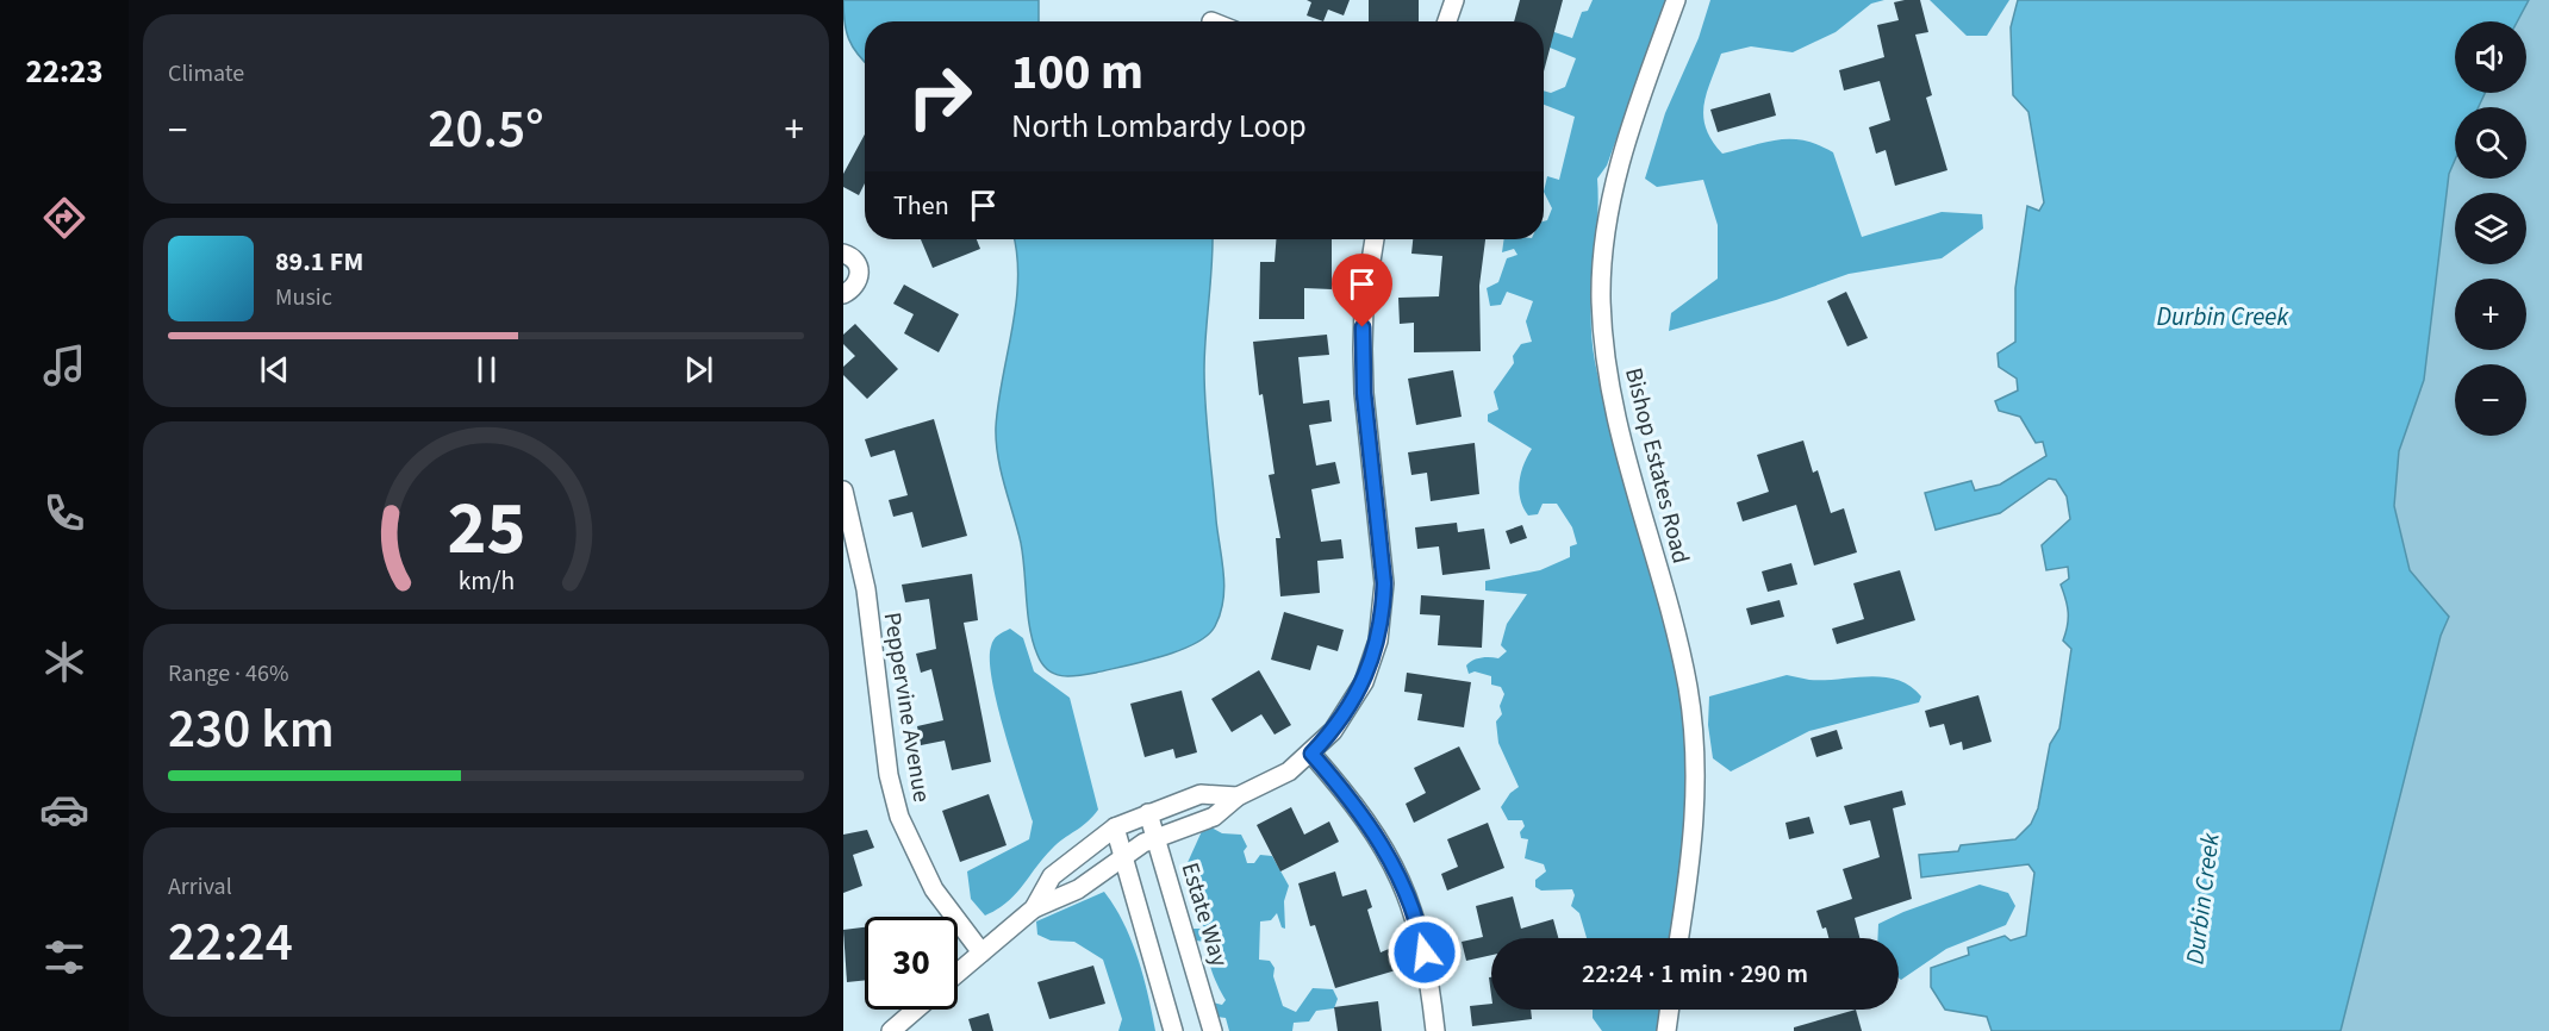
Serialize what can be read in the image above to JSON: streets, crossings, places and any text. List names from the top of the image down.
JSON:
{
  "streets": {
    "street": ["Bishop Estates Road", "Peppervine Avenue", "Estate Way"]
  },
  "water": ["Durbin Creek"],
  "page": {
    "tabs": "22:23",
    "tile": [
      "Climate",
      ["Range · 46%", "230 km"],
      ["Arrival", "22:24"]
    ],
    "map_buttons": ["+", "−"],
    "turn": ["100 m", "North Lombardy Loop"],
    "heat": ["−", "20.5°", "+"],
    "then": "Then",
    "song": ["89.1 FM", "Music"],
    "limit": "30",
    "trip": "22:24 · 1 min · 290 m",
    "gauge": ["25", "km/h"]
  }
}
